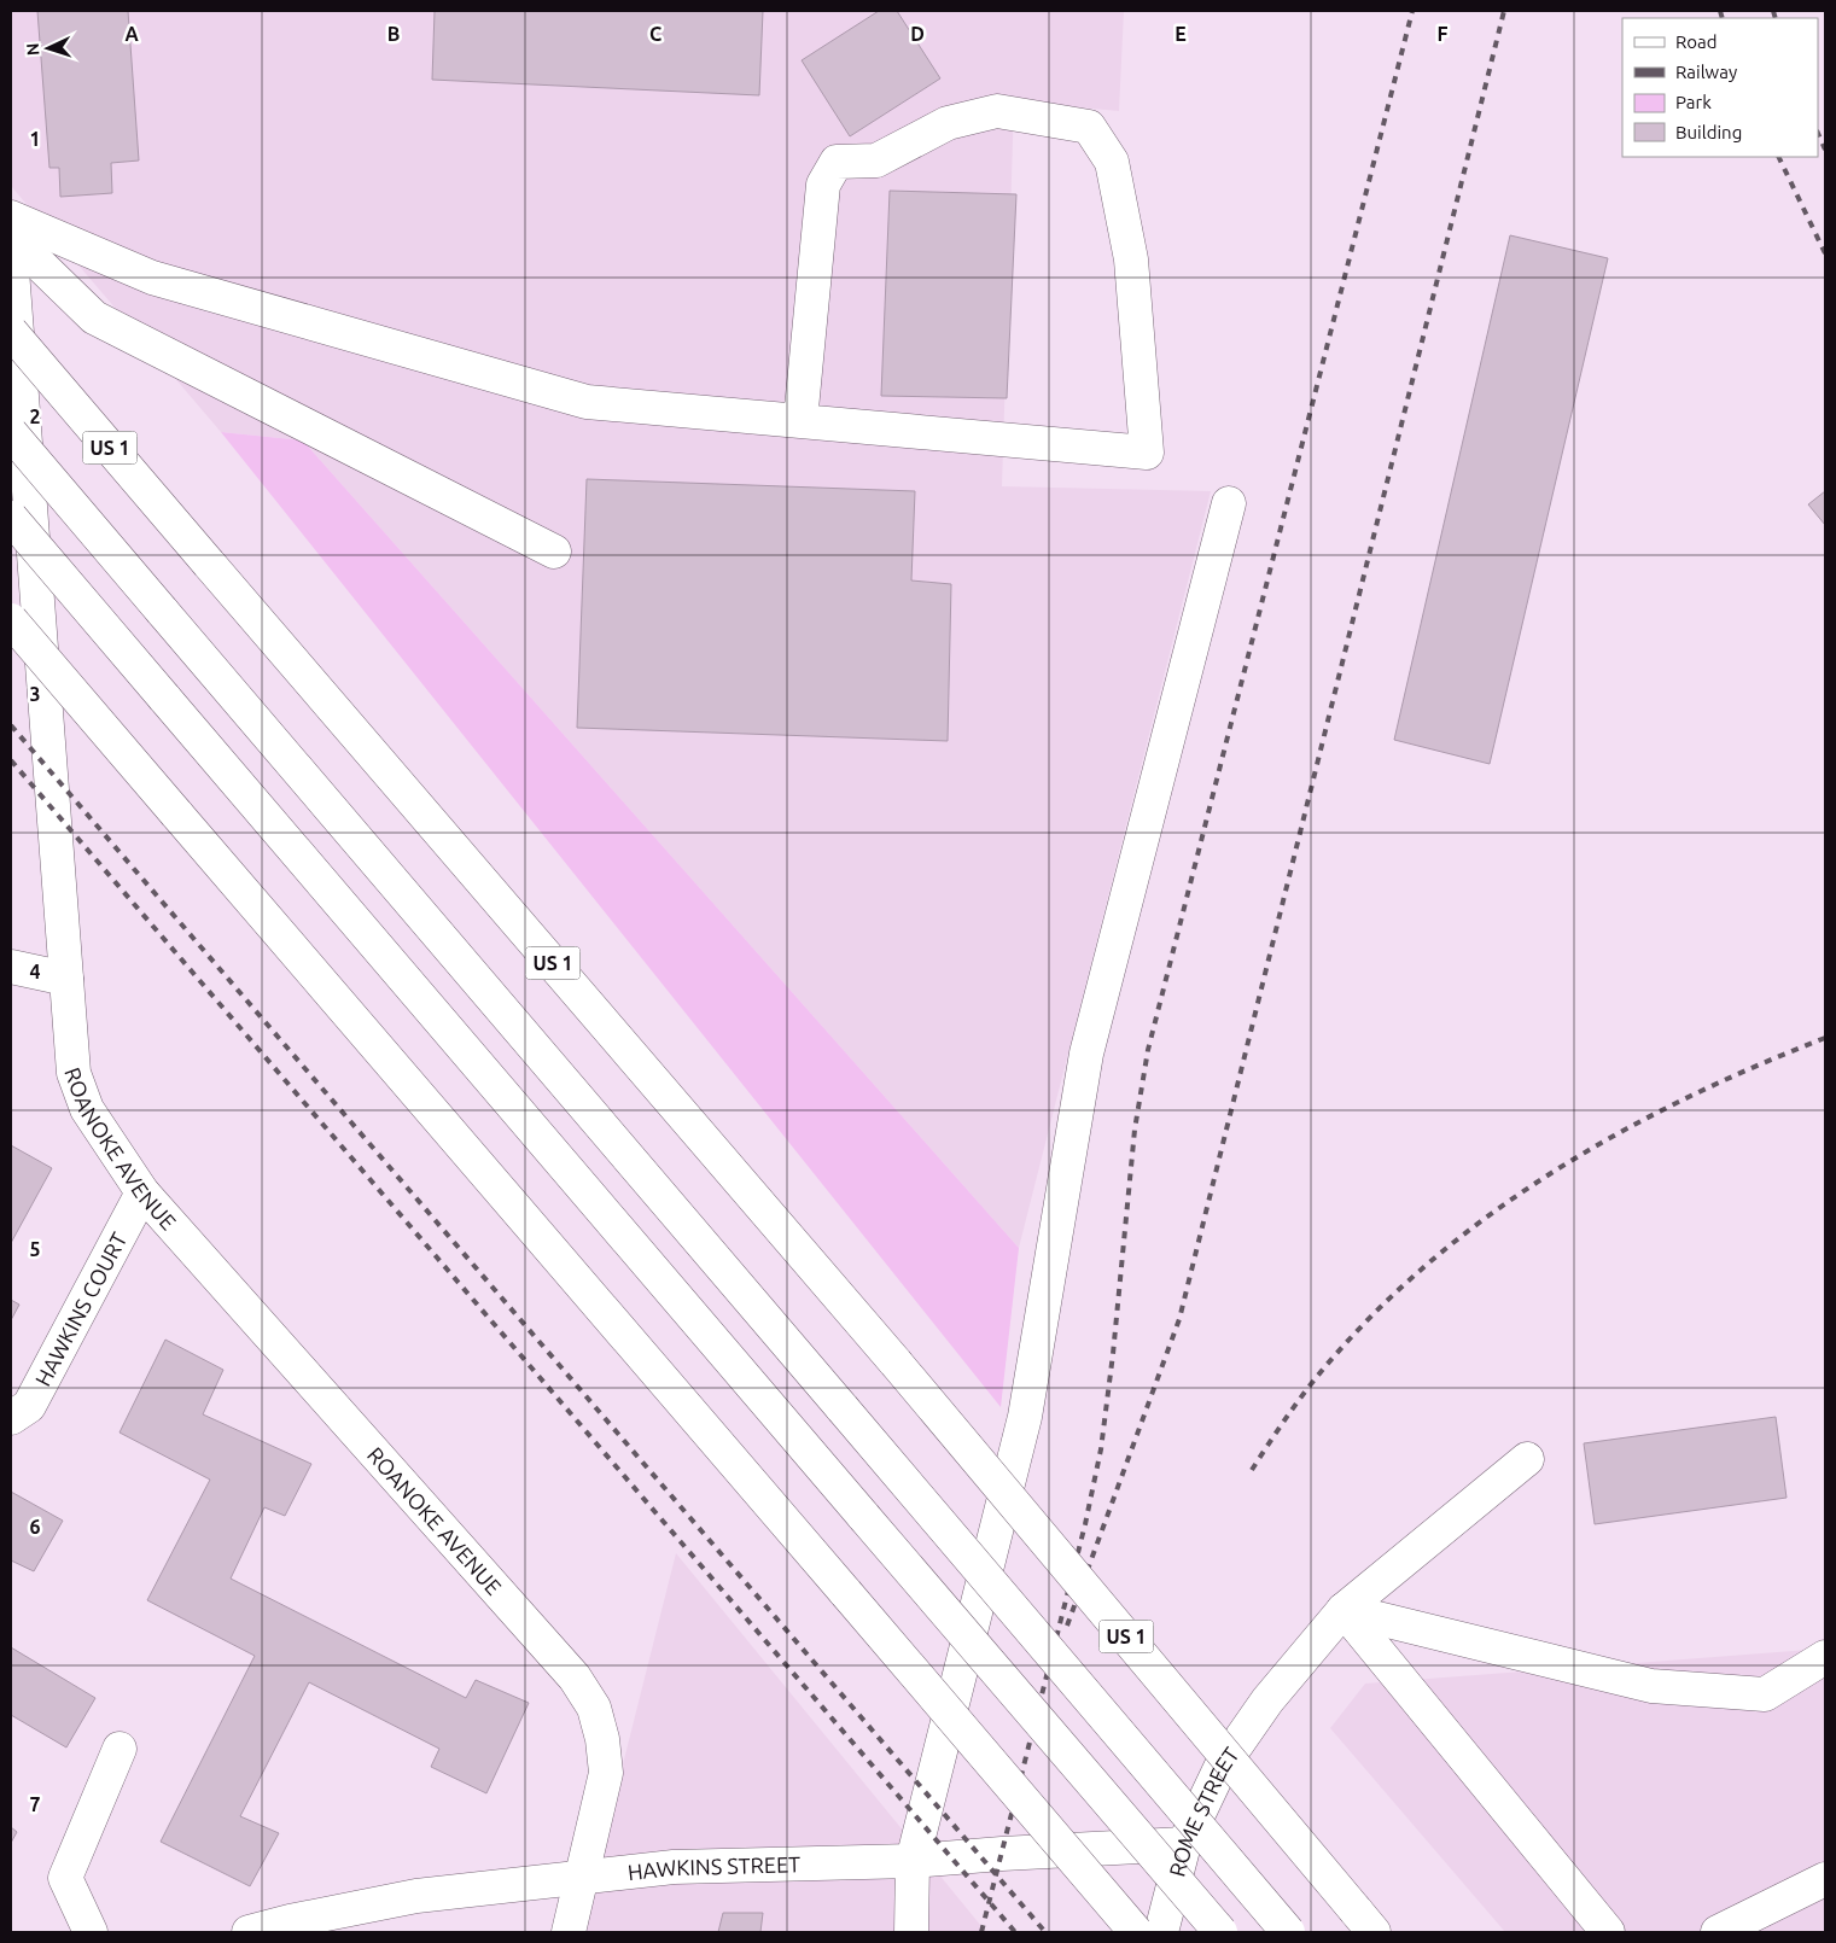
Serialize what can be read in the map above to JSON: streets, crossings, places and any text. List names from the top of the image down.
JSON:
{
  "streets": {
    "main road": [
      "US 1",
      "ROANOKE AVENUE",
      "HAWKINS COURT",
      "ROME STREET",
      "HAWKINS STREET"
    ]
  },
  "crossings": [
    ["ROANOKE AVENUE", "HAWKINS COURT"],
    ["ROANOKE AVENUE", "HAWKINS STREET"],
    ["ROME STREET", "HAWKINS STREET"]
  ],
  "legend": [
    "Road",
    "Railway",
    "Park",
    "Building"
  ],
  "north": "left",
  "grid": {
    "columns": [
      "A",
      "B",
      "C",
      "D",
      "E",
      "F"
    ],
    "rows": [
      "1",
      "2",
      "3",
      "4",
      "5",
      "6",
      "7"
    ]
  }
}
